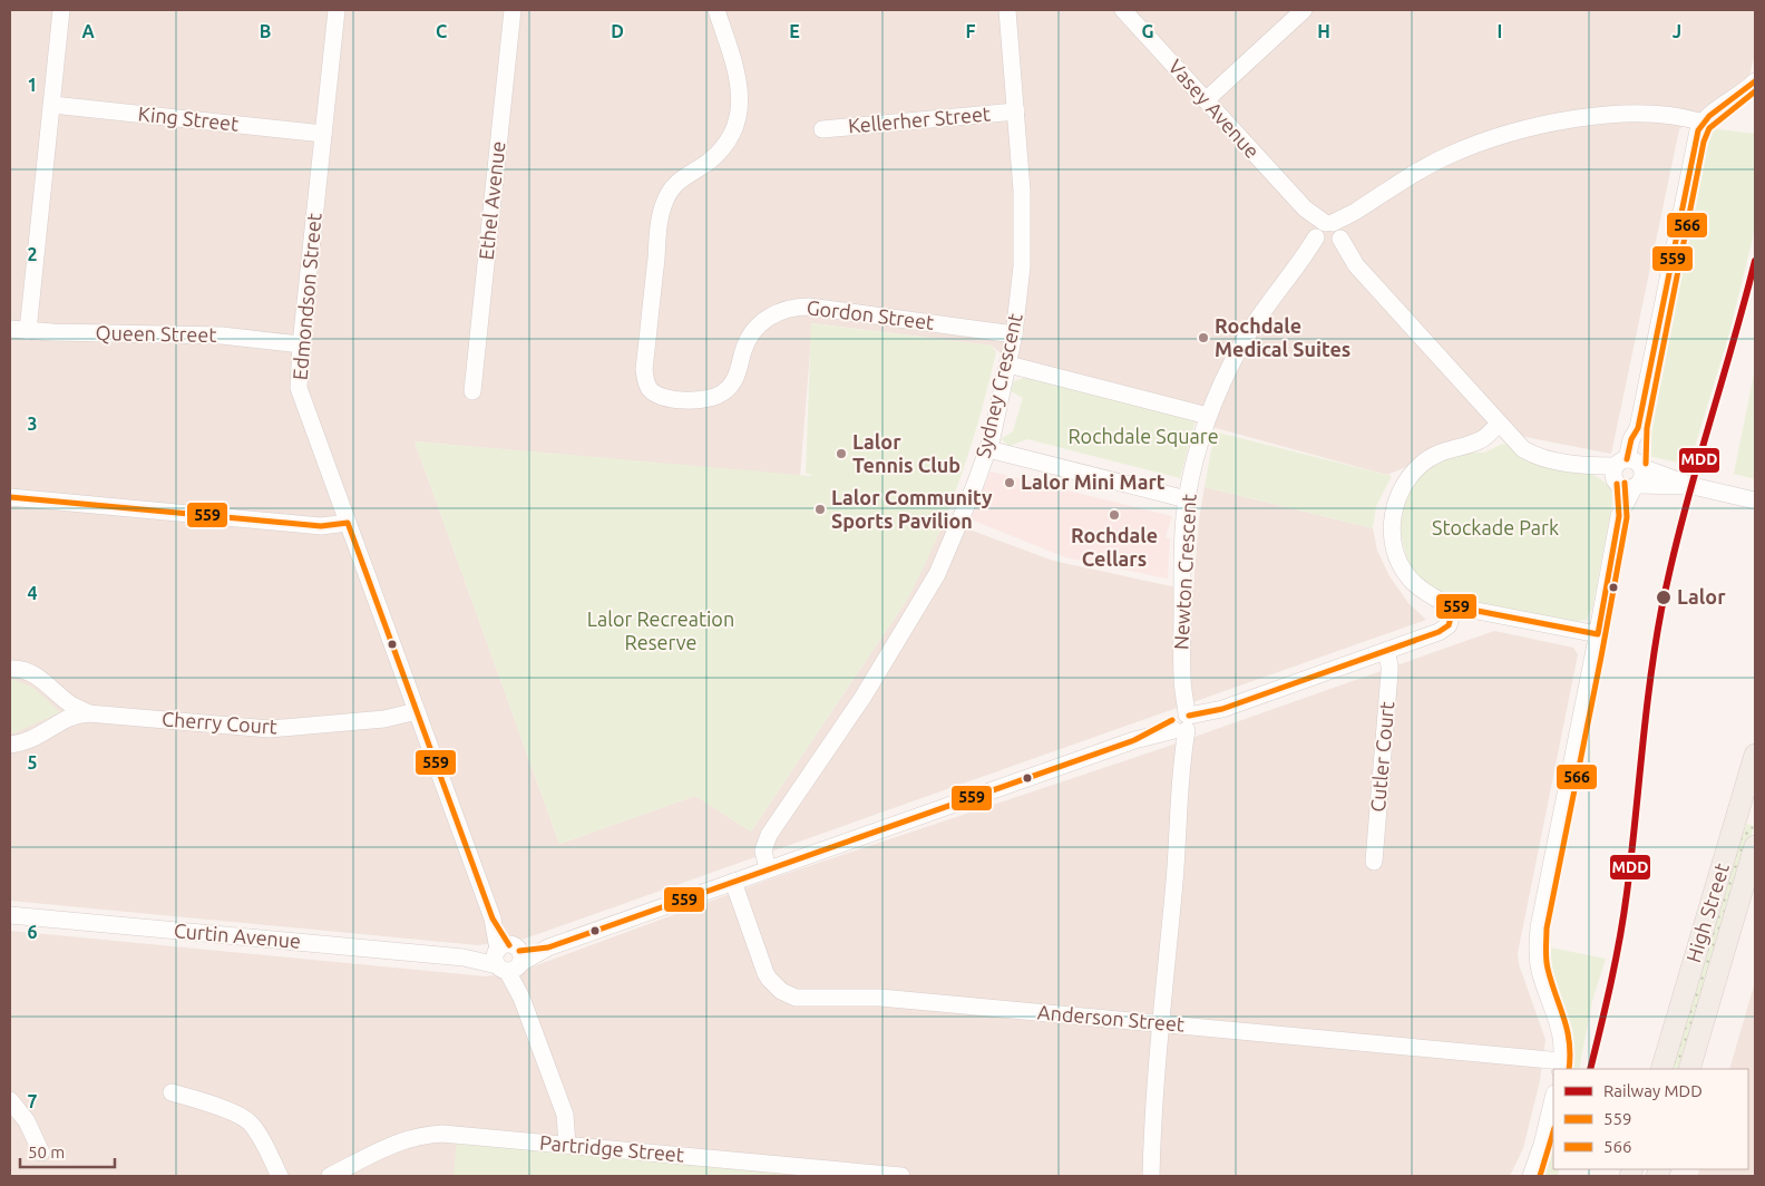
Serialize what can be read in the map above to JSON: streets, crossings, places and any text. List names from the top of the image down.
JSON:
{
  "streets": {
    "main road": ["High Street"],
    "street": [
      "Vasey Avenue",
      "King Street",
      "Kellerher Street",
      "Ethel Avenue",
      "Edmondson Street",
      "Gordon Street",
      "Queen Street",
      "Sydney Crescent",
      "Newton Crescent",
      "Cherry Court",
      "Cutler Court",
      "Curtin Avenue",
      "Anderson Street",
      "Partridge Street"
    ]
  },
  "crossings": [
    ["Vasey Avenue", "Newton Crescent"],
    ["King Street", "Edmondson Street"],
    ["Kellerher Street", "Sydney Crescent"],
    ["Edmondson Street", "Queen Street"],
    ["Edmondson Street", "Cherry Court"],
    ["Edmondson Street", "Curtin Avenue"],
    ["Edmondson Street", "Partridge Street"],
    ["Gordon Street", "Sydney Crescent"],
    ["Sydney Crescent", "Curtin Avenue"],
    ["Newton Crescent", "Curtin Avenue"],
    ["Newton Crescent", "Anderson Street"],
    ["Cutler Court", "Curtin Avenue"],
    ["Curtin Avenue", "Anderson Street"]
  ],
  "parks": ["Rochdale Square", "Stockade Park", "Lalor Recreation Reserve"],
  "places": [
    "Rochdale Medical Suites",
    "Lalor Tennis Club",
    "Lalor Mini Mart",
    "Lalor Community Sports Pavilion",
    "Rochdale Cellars",
    "Lalor"
  ],
  "lines": ["transit line 559", "transit line 566", "rail line MDD"],
  "legend": ["Railway MDD", "559", "566"],
  "scale_bar": "50 m",
  "grid": {
    "columns": [
      "A",
      "B",
      "C",
      "D",
      "E",
      "F",
      "G",
      "H",
      "I",
      "J"
    ],
    "rows": [
      "1",
      "2",
      "3",
      "4",
      "5",
      "6",
      "7"
    ]
  }
}
